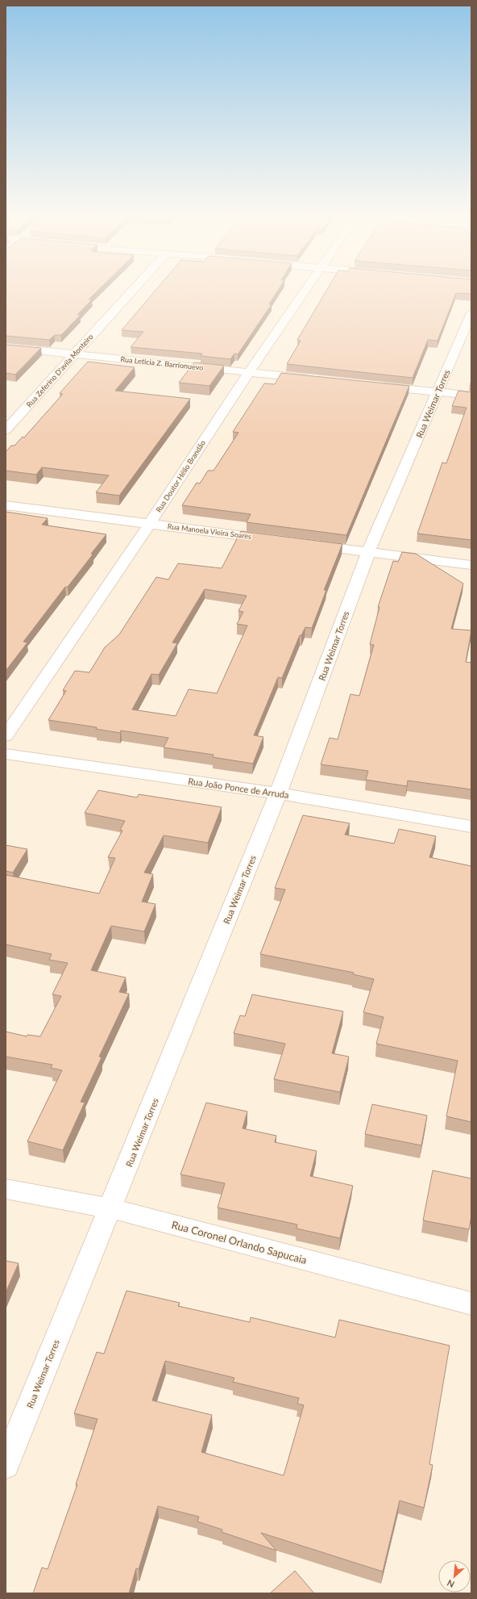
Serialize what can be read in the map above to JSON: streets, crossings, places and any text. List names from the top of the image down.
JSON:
{
  "streets": {
    "street": [
      "Rua Leticia Z. Barrionuevo",
      "Rua Zeferino D'avila Monteiro",
      "Rua Weimar Torres",
      "Rua Doutor Hélio Brandão",
      "Rua Manoela Vieira Soares",
      "Rua João Ponce de Arruda",
      "Rua Coronel Orlando Sapucaia"
    ]
  },
  "crossings": [
    ["Rua Leticia Z. Barrionuevo", "Rua Zeferino D'avila Monteiro"],
    ["Rua Leticia Z. Barrionuevo", "Rua Doutor Hélio Brandão"],
    ["Rua Weimar Torres", "Rua João Ponce de Arruda"],
    ["Rua Weimar Torres", "Rua Coronel Orlando Sapucaia"],
    ["Rua Doutor Hélio Brandão", "Rua Manoela Vieira Soares"]
  ],
  "north": "bottom left"
}
